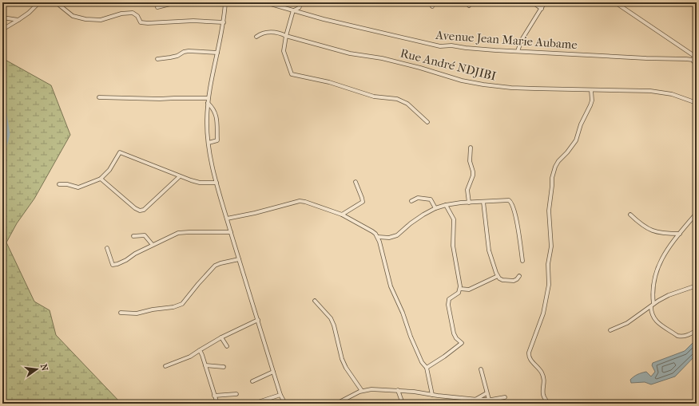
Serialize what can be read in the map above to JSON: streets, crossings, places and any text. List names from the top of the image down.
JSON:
{
  "streets": {
    "street": ["Avenue Jean Marie Aubame", "Rue André NDJIBI"]
  },
  "north": "right"
}
